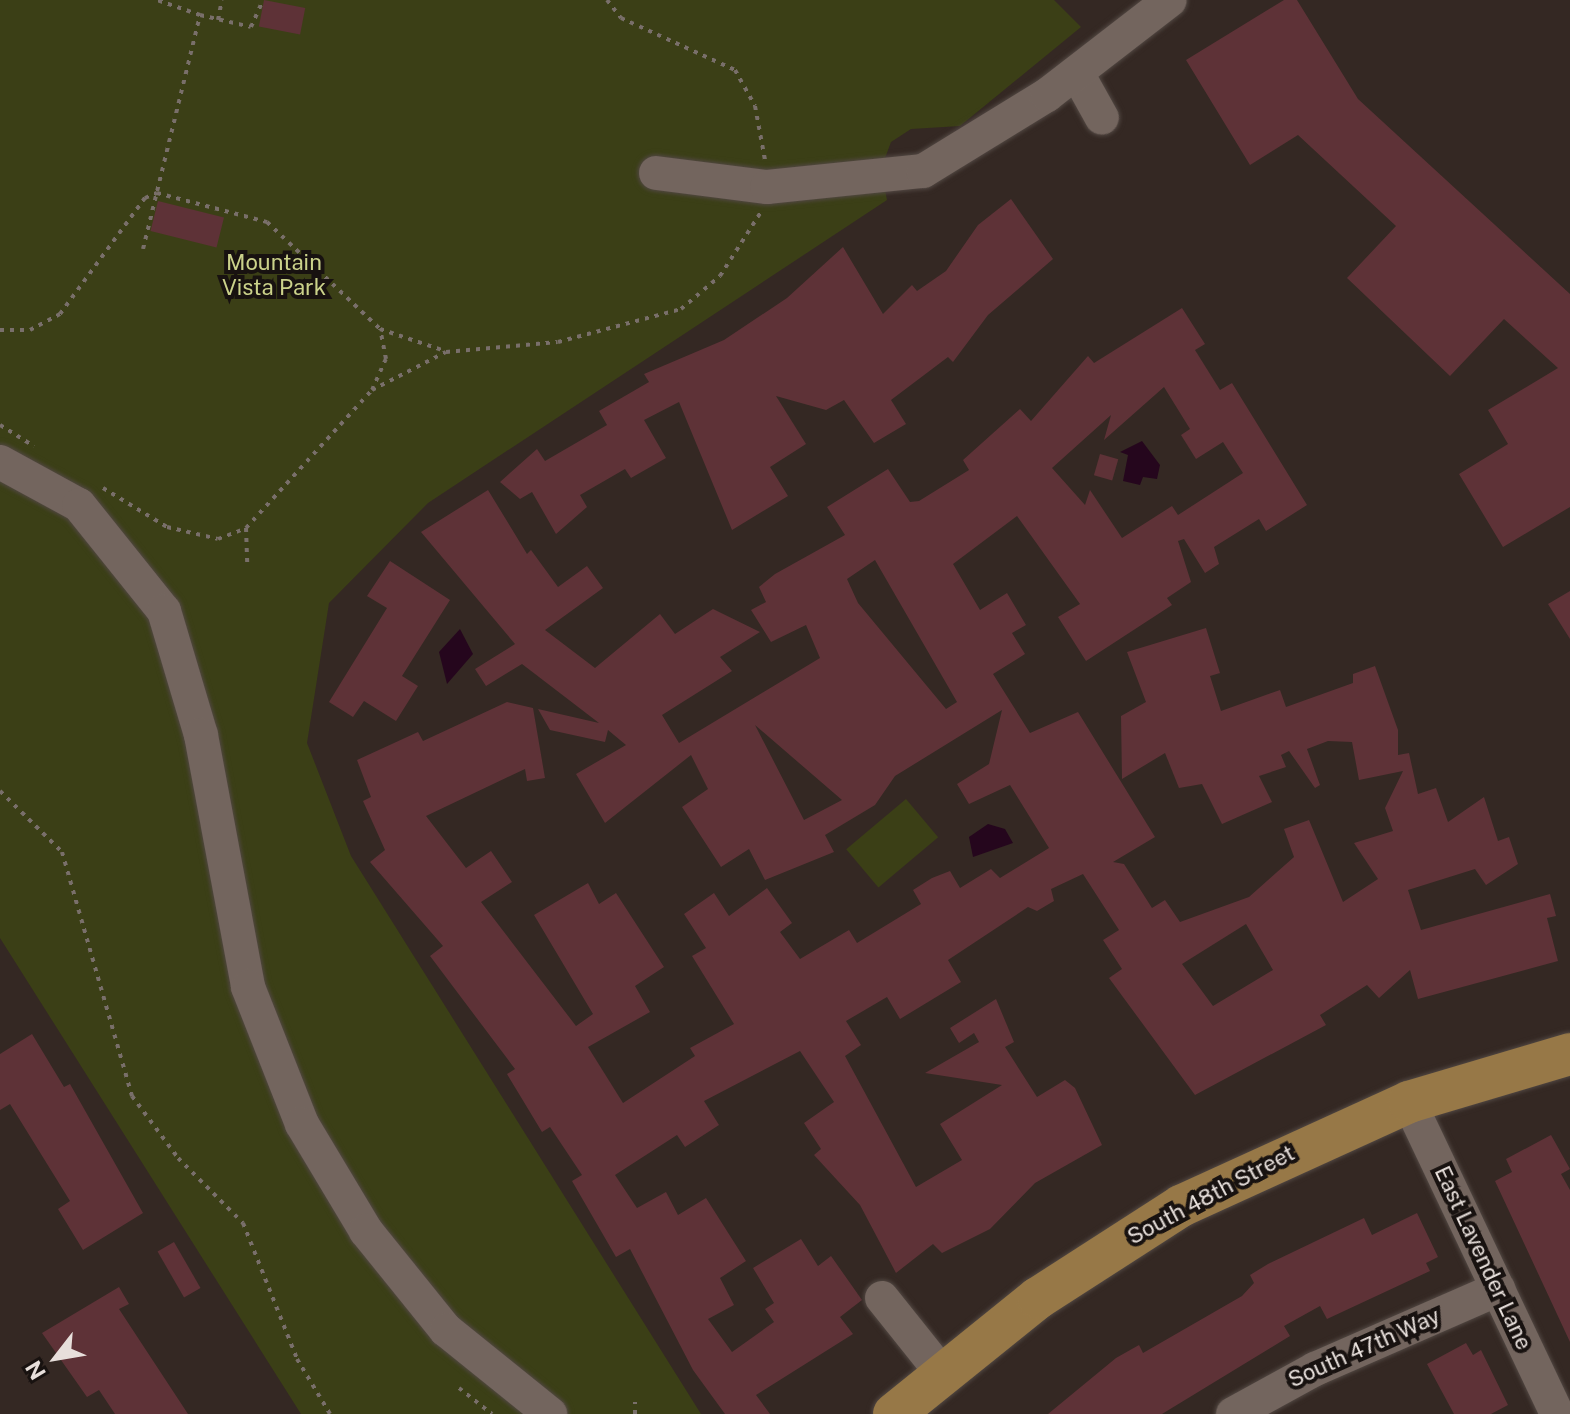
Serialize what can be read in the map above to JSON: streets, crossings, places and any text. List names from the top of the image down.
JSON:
{
  "streets": {
    "main road": ["South 48th Street"],
    "street": ["East Lavender Lane", "South 47th Way"]
  },
  "crossings": [
    ["South 48th Street", "East Lavender Lane"],
    ["East Lavender Lane", "South 47th Way"]
  ],
  "parks": ["Mountain Vista Park"],
  "north": "bottom left"
}
